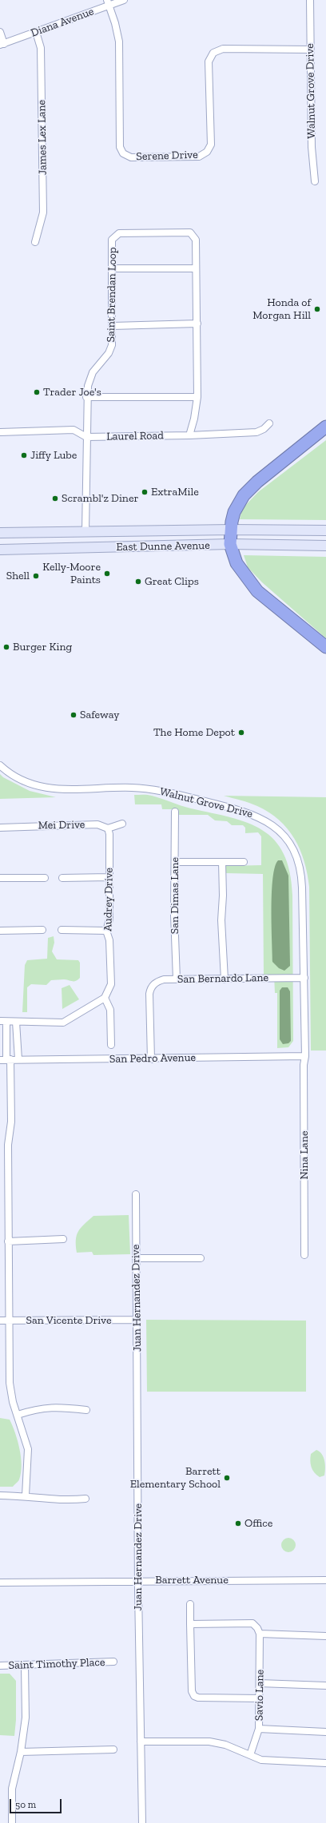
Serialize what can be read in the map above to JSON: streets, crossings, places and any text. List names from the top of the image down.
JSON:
{
  "streets": {
    "main road": ["East Dunne Avenue"],
    "street": [
      "Diana Avenue",
      "Walnut Grove Drive",
      "James Lex Lane",
      "Serene Drive",
      "Saint Brendan Loop",
      "Laurel Road",
      "Mei Drive",
      "San Dimas Lane",
      "Audrey Drive",
      "San Bernardo Lane",
      "San Pedro Avenue",
      "Nina Lane",
      "Juan Hernandez Drive",
      "San Vicente Drive",
      "Barrett Avenue",
      "Saint Timothy Place",
      "Savio Lane"
    ]
  },
  "crossings": [
    ["Diana Avenue", "James Lex Lane"],
    ["Diana Avenue", "Serene Drive"],
    ["Walnut Grove Drive", "Serene Drive"],
    ["Walnut Grove Drive", "San Bernardo Lane"],
    ["Walnut Grove Drive", "San Pedro Avenue"],
    ["Walnut Grove Drive", "Nina Lane"],
    ["Saint Brendan Loop", "Laurel Road"],
    ["Saint Brendan Loop", "East Dunne Avenue"],
    ["Mei Drive", "Audrey Drive"],
    ["San Dimas Lane", "San Bernardo Lane"],
    ["San Bernardo Lane", "San Pedro Avenue"],
    ["San Pedro Avenue", "Nina Lane"],
    ["Juan Hernandez Drive", "San Vicente Drive"],
    ["Juan Hernandez Drive", "Barrett Avenue"]
  ],
  "places": [
    "Honda of Morgan Hill",
    "Trader Joe's",
    "Jiffy Lube",
    "ExtraMile",
    "Scrambl'z Diner",
    "Kelly-Moore Paints",
    "Shell",
    "Great Clips",
    "Burger King",
    "Safeway",
    "The Home Depot",
    "Barrett Elementary School",
    "Office"
  ],
  "scale_bar": "50 m"
}
